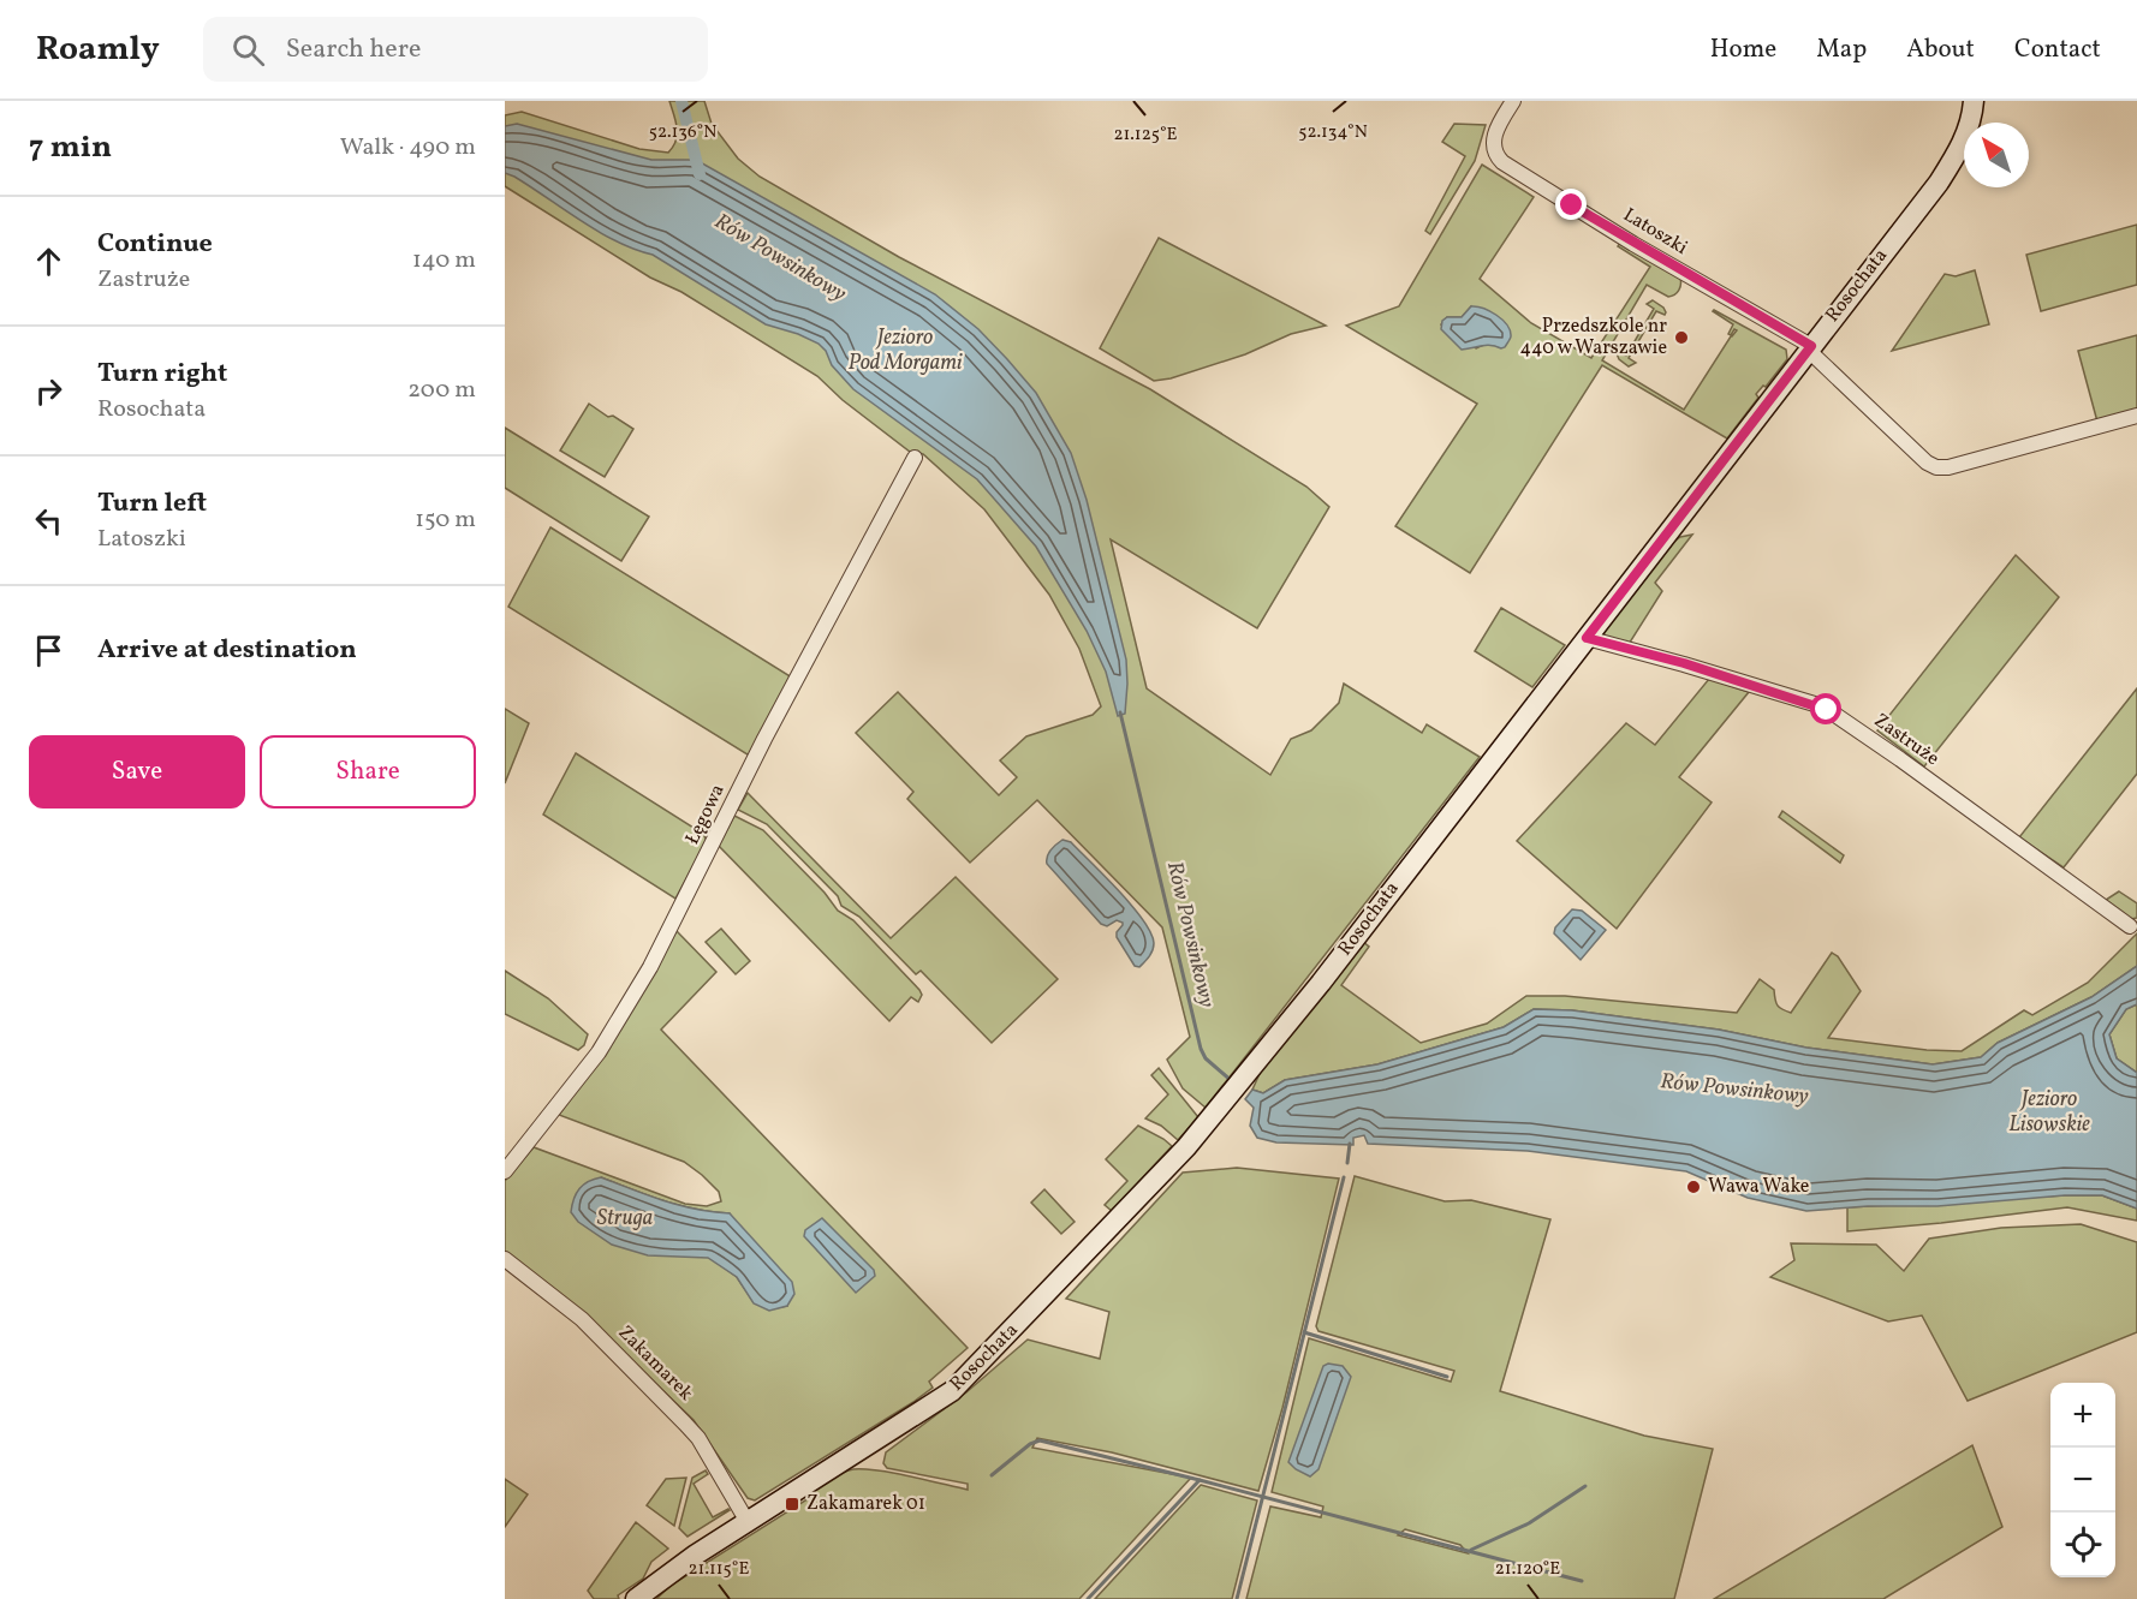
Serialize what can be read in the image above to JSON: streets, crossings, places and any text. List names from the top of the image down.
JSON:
{
  "streets": {
    "street": [
      "Latoszki",
      "Rosochata",
      "Zastruże",
      "Łęgowa",
      "Zakamarek"
    ]
  },
  "crossings": [
    ["Latoszki", "Rosochata"],
    ["Rosochata", "Zastruże"],
    ["Rosochata", "Zakamarek"]
  ],
  "water": [
    "Rów Powsinkowy",
    "Jezioro Pod Morgami",
    "Jezioro Lisowskie",
    "Struga"
  ],
  "places": {
    "other": ["Przedszkole nr 440 w Warszawie", "Wawa Wake"],
    "transit": ["Zakamarek 01"]
  },
  "north": "top left",
  "page": {
    "header": "Roamly",
    "search": "Search here",
    "nav": [
      "Home",
      "Map",
      "About",
      "Contact"
    ],
    "heading": ["7 min", "Walk · 490 m"],
    "list": [
      ["Continue", "Zastruże", "140 m"],
      ["Turn right", "Rosochata", "200 m"],
      ["Turn left", "Latoszki", "150 m"],
      "Arrive at destination"
    ],
    "buttons": ["Save", "Share"],
    "map_buttons": ["+", "−"]
  },
  "coordinates": [
    "52.136°N",
    "52.134°N",
    "21.125°E",
    "21.115°E",
    "21.120°E"
  ]
}
